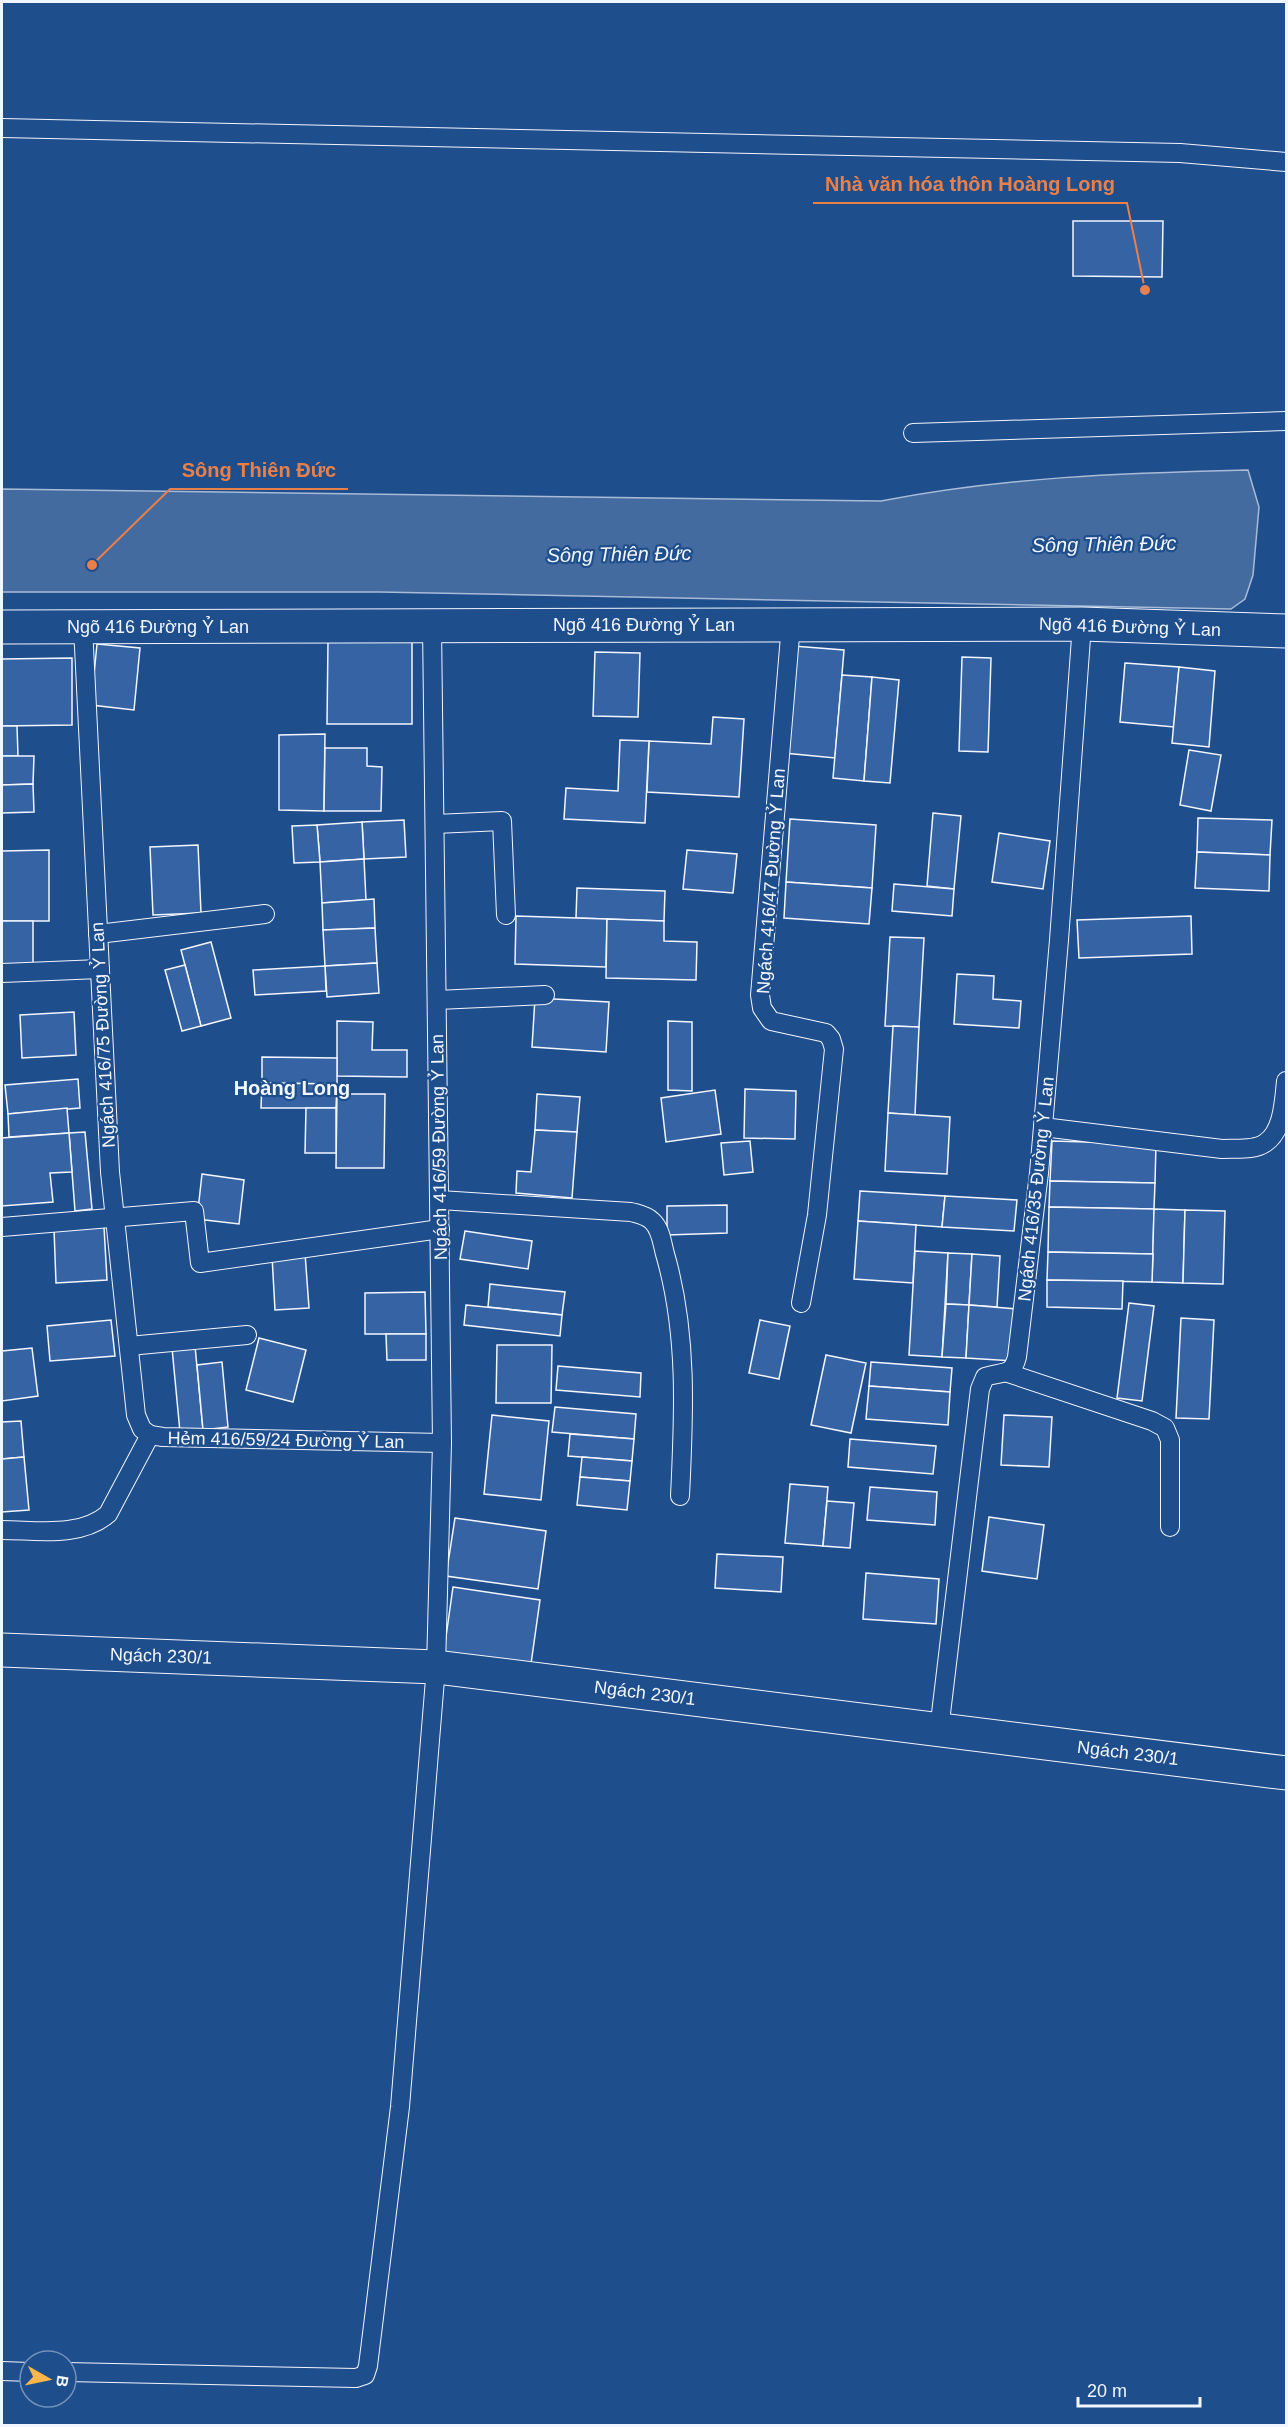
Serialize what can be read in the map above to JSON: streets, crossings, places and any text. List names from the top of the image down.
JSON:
{
  "streets": {
    "street": ["Ngõ 416 Đường Ỷ Lan", "Ngách 230/1"],
    "lane": [
      "Ngách 416/47 Đường Ỷ Lan",
      "Ngách 416/75 Đường Ỷ Lan",
      "Ngách 416/59 Đường Ỷ Lan",
      "Ngách 416/35 Đường Ỷ Lan",
      "Hẻm 416/59/24 Đường Ỷ Lan"
    ]
  },
  "crossings": [
    ["Ngõ 416 Đường Ỷ Lan", "Ngách 416/47 Đường Ỷ Lan"],
    ["Ngõ 416 Đường Ỷ Lan", "Ngách 416/75 Đường Ỷ Lan"],
    ["Ngõ 416 Đường Ỷ Lan", "Ngách 416/59 Đường Ỷ Lan"],
    ["Ngõ 416 Đường Ỷ Lan", "Ngách 416/35 Đường Ỷ Lan"],
    ["Ngách 416/75 Đường Ỷ Lan", "Hẻm 416/59/24 Đường Ỷ Lan"],
    ["Ngách 416/59 Đường Ỷ Lan", "Hẻm 416/59/24 Đường Ỷ Lan"],
    ["Ngách 416/59 Đường Ỷ Lan", "Ngách 230/1"]
  ],
  "districts": ["Hoàng Long"],
  "water": ["Sông Thiên Đức"],
  "places": ["Nhà văn hóa thôn Hoàng Long", "Sông Thiên Đức"],
  "scale_bar": "20 m",
  "north": "right"
}
